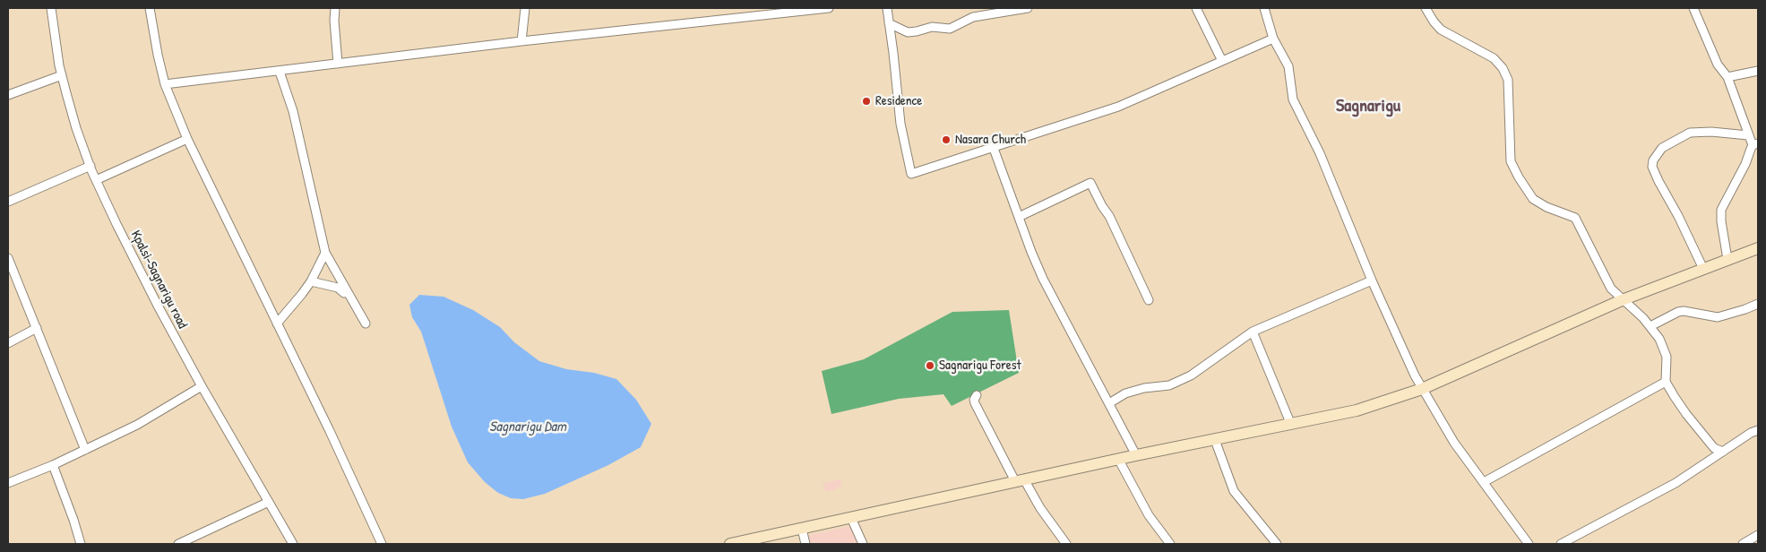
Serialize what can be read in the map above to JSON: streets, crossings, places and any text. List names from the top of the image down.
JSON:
{
  "streets": {
    "street": ["Kpalsi-Sagnarigu road"]
  },
  "districts": ["Sagnarigu"],
  "water": ["Sagnarigu Dam"],
  "places": ["Residence", "Nasara Church", "Sagnarigu Forest"]
}
